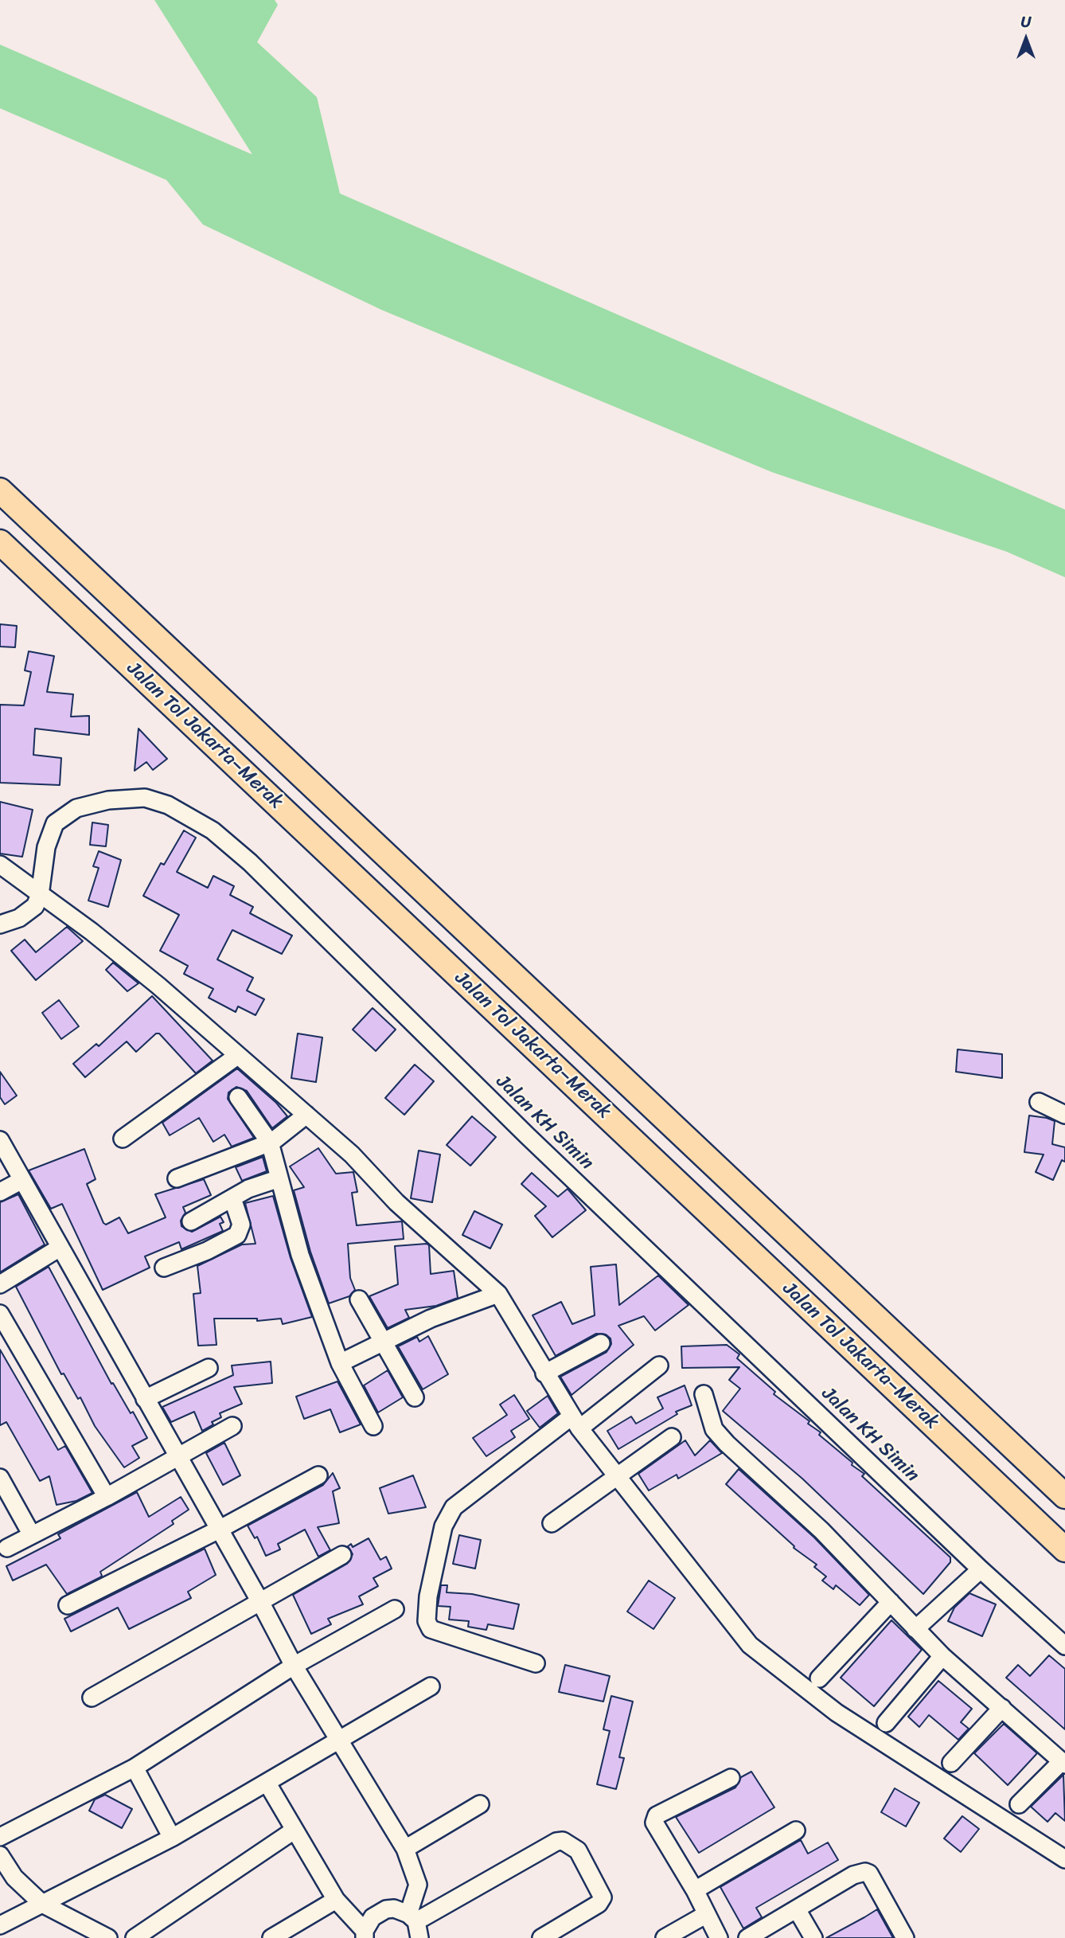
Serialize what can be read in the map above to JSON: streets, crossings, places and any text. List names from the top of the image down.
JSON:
{
  "streets": {
    "highway": ["Jalan Tol Jakarta–Merak"],
    "street": ["Jalan KH Simin"]
  },
  "north": "top"
}
